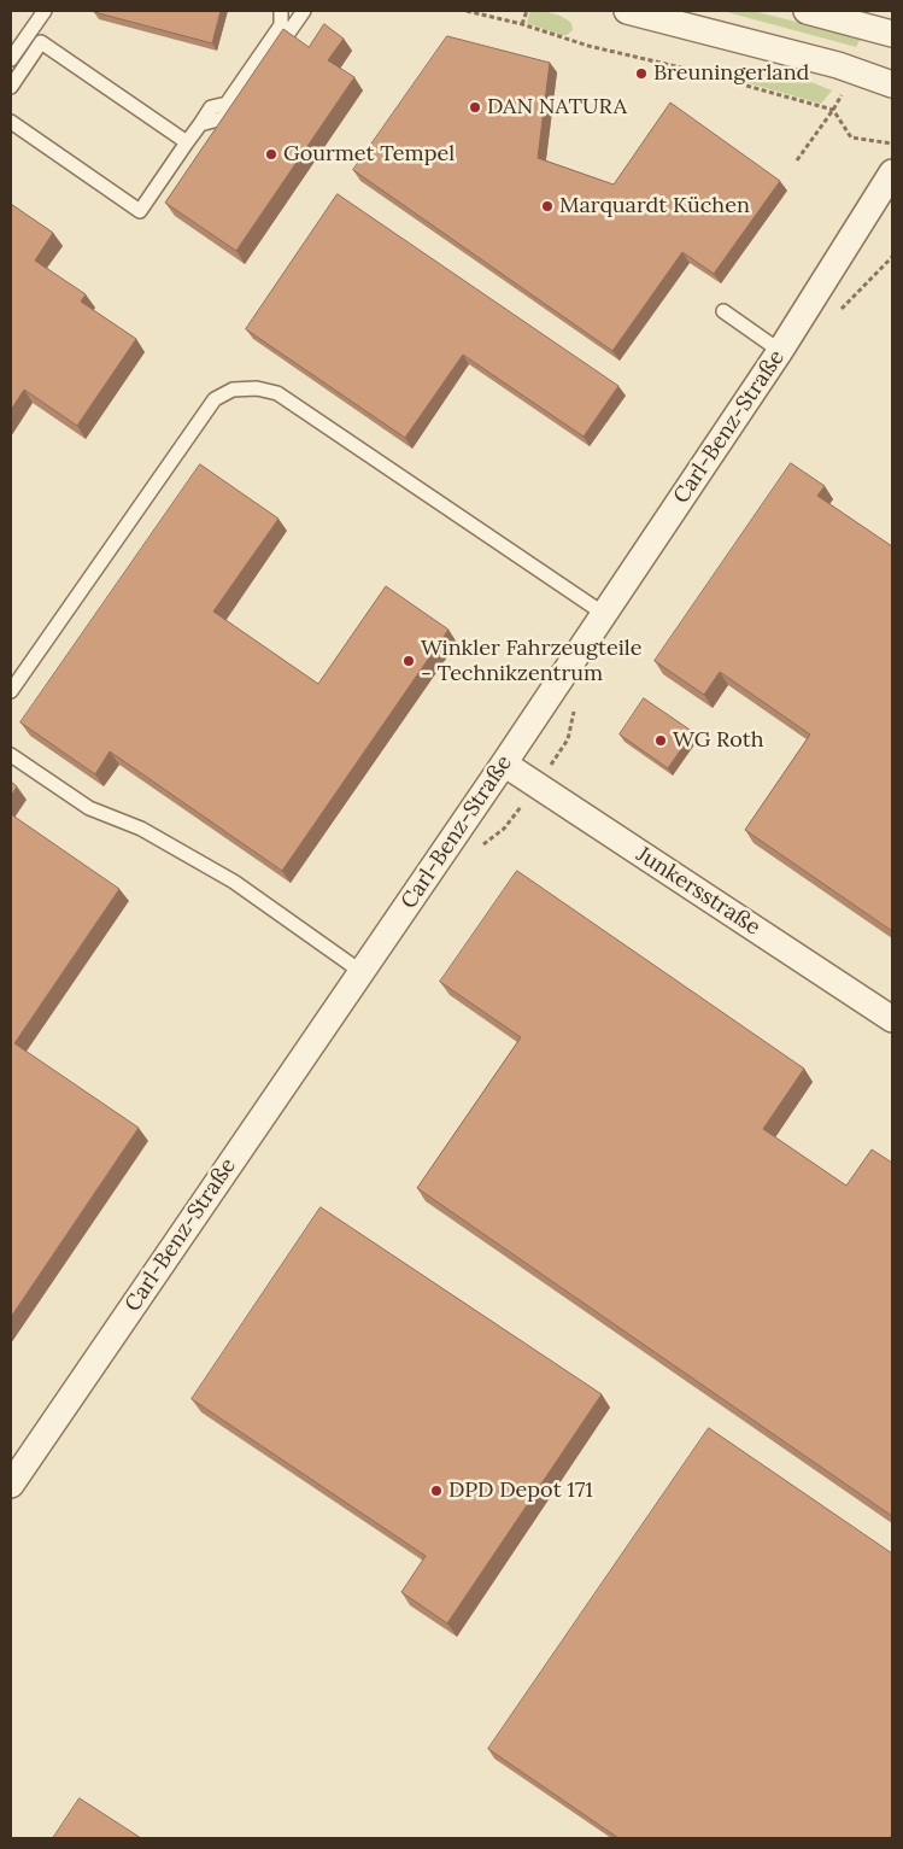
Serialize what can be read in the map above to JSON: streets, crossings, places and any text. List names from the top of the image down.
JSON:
{
  "streets": {
    "street": ["Carl-Benz-Straße", "Junkersstraße"]
  },
  "crossings": [
    ["Carl-Benz-Straße", "Junkersstraße"]
  ],
  "places": [
    "Breuningerland",
    "DAN NATURA",
    "Gourmet Tempel",
    "Marquardt Küchen",
    "Winkler Fahrzeugteile - Technikzentrum",
    "WG Roth",
    "DPD Depot 171"
  ]
}
